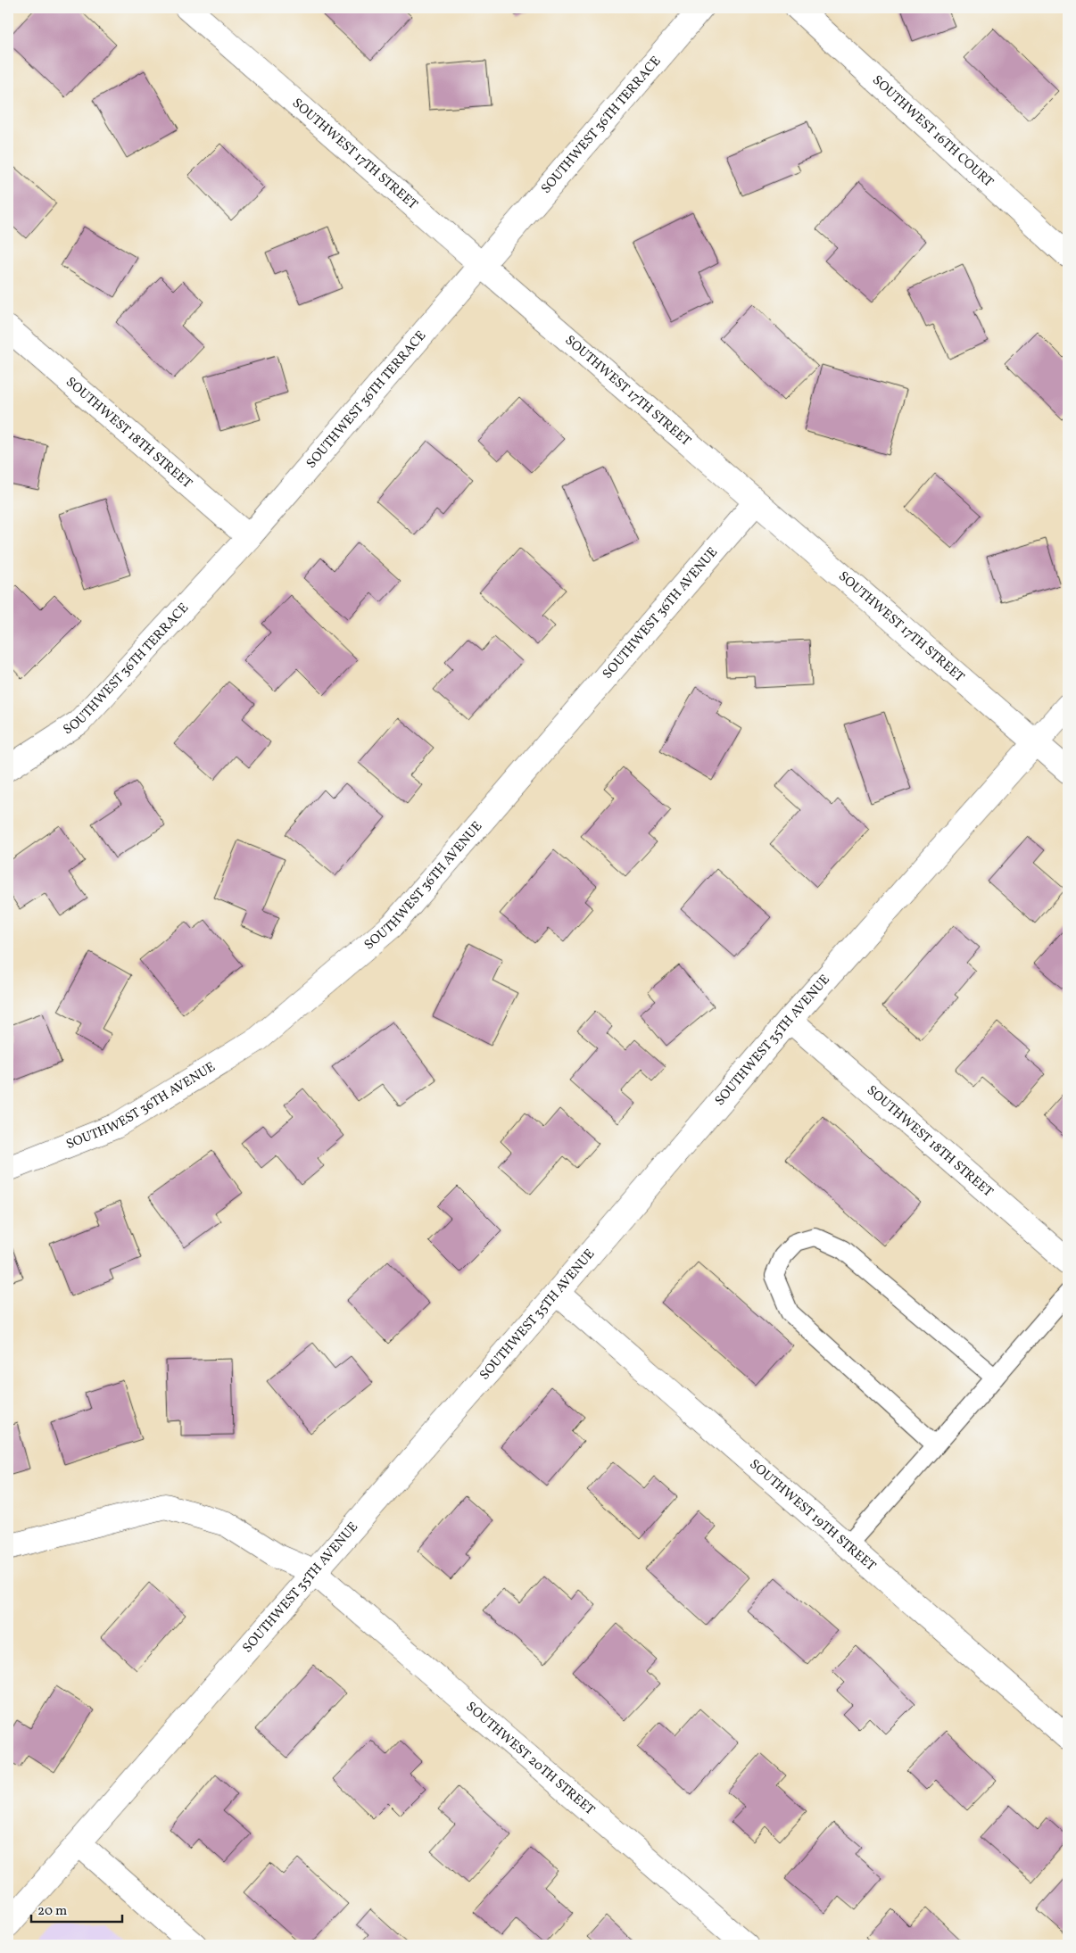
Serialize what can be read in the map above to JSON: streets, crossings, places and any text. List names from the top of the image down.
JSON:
{
  "streets": {
    "street": [
      "SOUTHWEST 36TH TERRACE",
      "SOUTHWEST 16TH COURT",
      "SOUTHWEST 17TH STREET",
      "SOUTHWEST 18TH STREET",
      "SOUTHWEST 36TH AVENUE",
      "SOUTHWEST 35TH AVENUE",
      "SOUTHWEST 19TH STREET",
      "SOUTHWEST 20TH STREET"
    ]
  },
  "crossings": [
    ["SOUTHWEST 36TH TERRACE", "SOUTHWEST 17TH STREET"],
    ["SOUTHWEST 36TH TERRACE", "SOUTHWEST 18TH STREET"],
    ["SOUTHWEST 17TH STREET", "SOUTHWEST 36TH AVENUE"],
    ["SOUTHWEST 17TH STREET", "SOUTHWEST 35TH AVENUE"],
    ["SOUTHWEST 18TH STREET", "SOUTHWEST 35TH AVENUE"],
    ["SOUTHWEST 35TH AVENUE", "SOUTHWEST 19TH STREET"],
    ["SOUTHWEST 35TH AVENUE", "SOUTHWEST 20TH STREET"]
  ],
  "scale_bar": "20 m"
}
